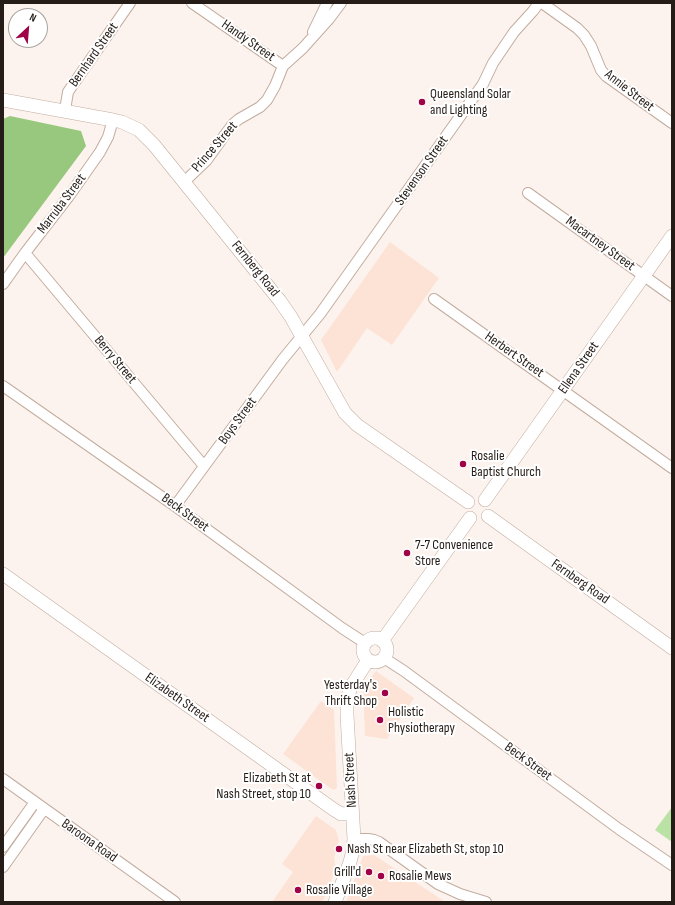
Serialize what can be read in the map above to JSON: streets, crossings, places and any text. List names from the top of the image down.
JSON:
{
  "streets": {
    "street": [
      "Handy Street",
      "Bernhard Street",
      "Annie Street",
      "Prince Street",
      "Stevenson Street",
      "Marruba Street",
      "Macartney Street",
      "Fernberg Road",
      "Herbert Street",
      "Berry Street",
      "Ellena Street",
      "Boys Street",
      "Beck Street",
      "Elizabeth Street",
      "Nash Street",
      "Baroona Road"
    ]
  },
  "crossings": [
    ["Handy Street", "Prince Street"],
    ["Bernhard Street", "Fernberg Road"],
    ["Annie Street", "Stevenson Street"],
    ["Prince Street", "Fernberg Road"],
    ["Stevenson Street", "Fernberg Road"],
    ["Stevenson Street", "Boys Street"],
    ["Marruba Street", "Fernberg Road"],
    ["Marruba Street", "Berry Street"],
    ["Macartney Street", "Ellena Street"],
    ["Fernberg Road", "Ellena Street"],
    ["Fernberg Road", "Boys Street"],
    ["Herbert Street", "Ellena Street"],
    ["Berry Street", "Boys Street"],
    ["Boys Street", "Beck Street"],
    ["Beck Street", "Nash Street"],
    ["Elizabeth Street", "Nash Street"]
  ],
  "places": [
    "Queensland Solar and Lighting",
    "Rosalie Baptist Church",
    "7-7 Convenience Store",
    "Yesterday's Thrift Shop",
    "Holistic Physiotherapy",
    "Elizabeth St at Nash Street, stop 10",
    "Nash St near Elizabeth St, stop 10",
    "Grill'd",
    "Rosalie Mews",
    "Rosalie Village"
  ],
  "north": "top right"
}
